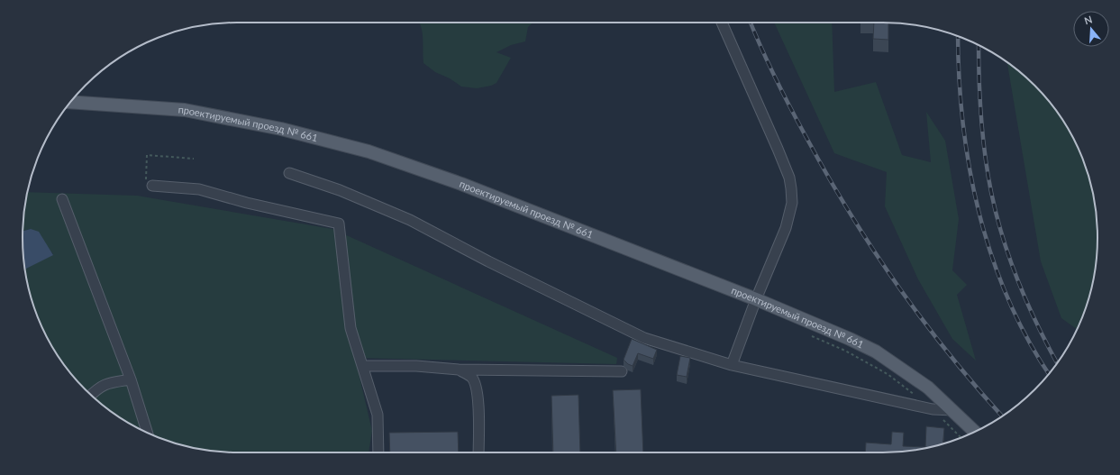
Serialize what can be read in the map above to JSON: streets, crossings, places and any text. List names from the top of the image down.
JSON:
{
  "streets": {
    "main road": ["проектируемый проезд № 661"]
  },
  "north": "top"
}
